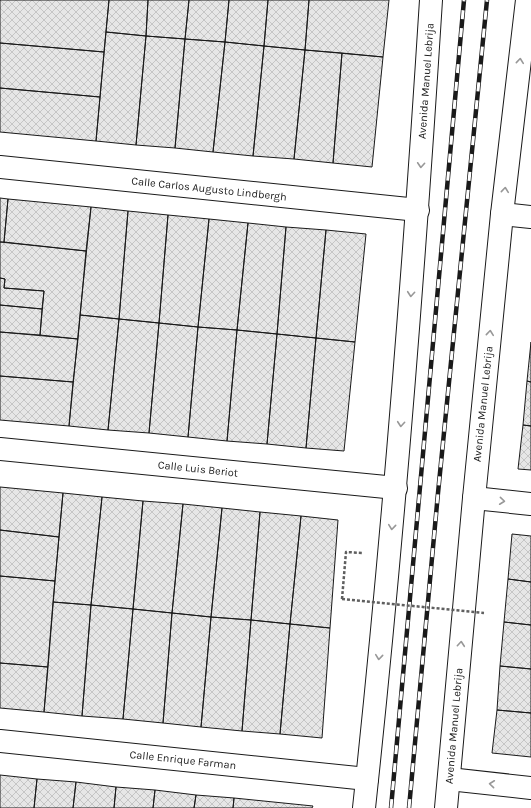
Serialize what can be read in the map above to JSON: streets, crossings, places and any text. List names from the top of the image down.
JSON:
{
  "streets": {
    "main road": [
      "Avenida Manuel Lebrija",
      "Calle Carlos Augusto Lindbergh",
      "Calle Luis Beriot",
      "Calle Enrique Farman"
    ]
  },
  "crossings": [
    ["Avenida Manuel Lebrija", "Calle Carlos Augusto Lindbergh"],
    ["Avenida Manuel Lebrija", "Calle Luis Beriot"],
    ["Avenida Manuel Lebrija", "Calle Enrique Farman"]
  ]
}
